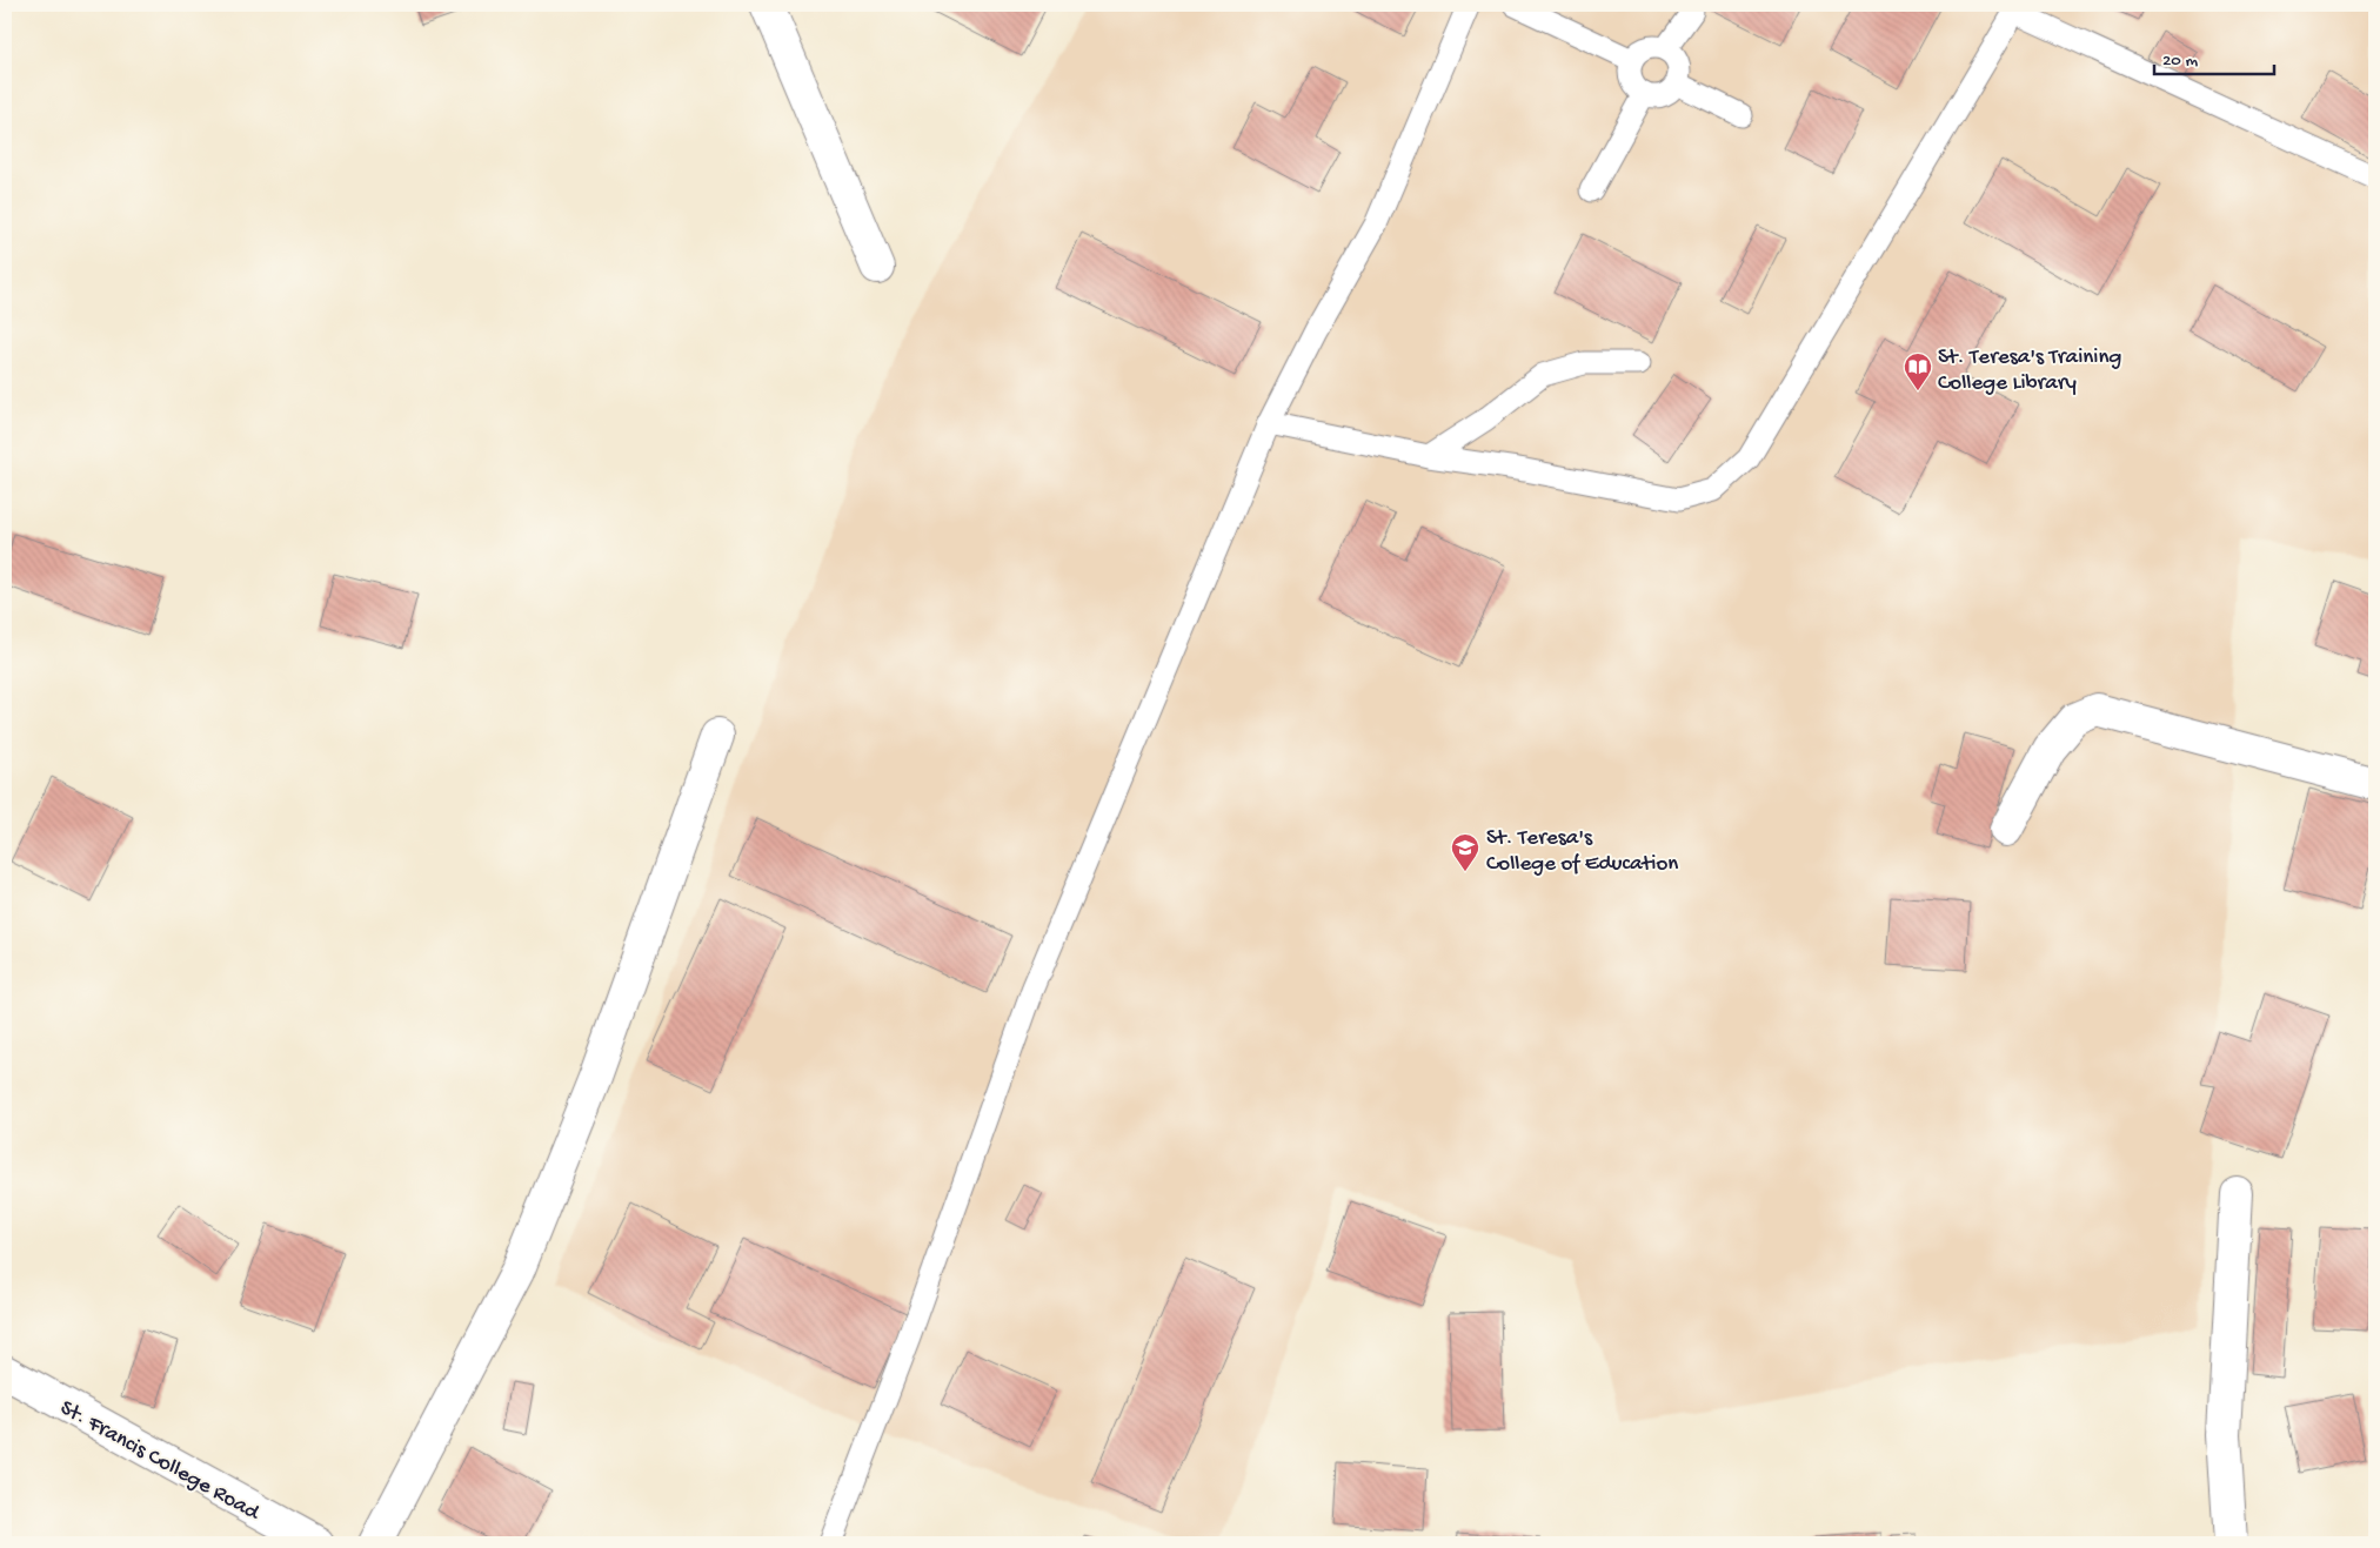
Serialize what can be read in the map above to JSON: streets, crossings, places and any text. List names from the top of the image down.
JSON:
{
  "streets": {
    "street": ["St. Francis College Road"]
  },
  "places": {
    "library": ["St. Teresa's Training College Library"],
    "school or university": ["St. Teresa's College of Education"]
  },
  "scale_bar": "20 m"
}
